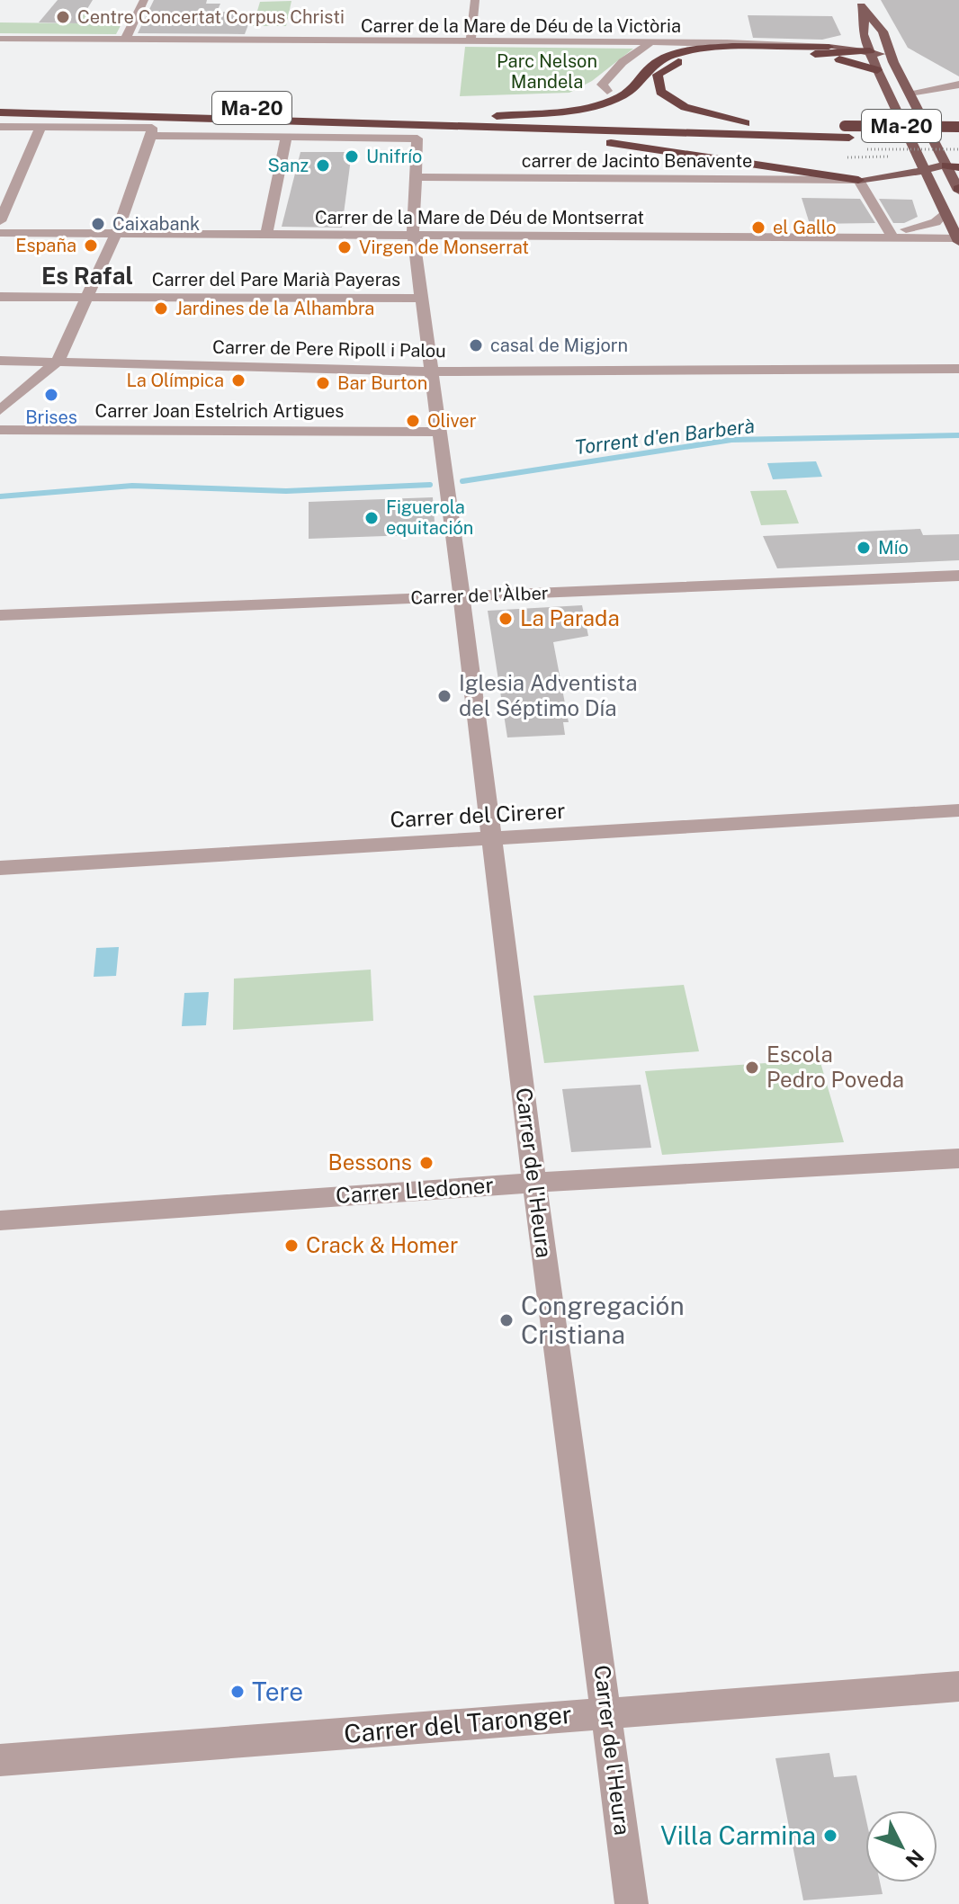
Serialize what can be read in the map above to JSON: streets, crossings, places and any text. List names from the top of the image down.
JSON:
{
  "streets": {
    "highway": ["Ma-20"],
    "street": [
      "Carrer de la Mare de Déu de la Victòria",
      "carrer de Jacinto Benavente",
      "Carrer de la Mare de Déu de Montserrat",
      "Carrer del Pare Marià Payeras",
      "Carrer de Pere Ripoll i Palou",
      "Carrer Joan Estelrich Artigues",
      "Carrer de l'Àlber",
      "Carrer del Cirerer",
      "Carrer de l'Heura",
      "Carrer Lledoner",
      "Carrer del Taronger"
    ]
  },
  "crossings": [
    ["carrer de Jacinto Benavente", "Carrer de l'Heura"],
    ["Carrer de la Mare de Déu de Montserrat", "Carrer de l'Heura"],
    ["Carrer del Pare Marià Payeras", "Carrer de l'Heura"],
    ["Carrer de Pere Ripoll i Palou", "Carrer de l'Heura"],
    ["Carrer Joan Estelrich Artigues", "Carrer de l'Heura"],
    ["Carrer de l'Àlber", "Carrer de l'Heura"],
    ["Carrer del Cirerer", "Carrer de l'Heura"],
    ["Carrer de l'Heura", "Carrer Lledoner"],
    ["Carrer de l'Heura", "Carrer del Taronger"]
  ],
  "districts": ["Es Rafal"],
  "water": ["Torrent d'en Barberà"],
  "parks": ["Parc Nelson Mandela"],
  "places": [
    "Centre Concertat Corpus Christi",
    "Unifrío",
    "Sanz",
    "Caixabank",
    "el Gallo",
    "España",
    "Virgen de Monserrat",
    "Jardines de la Alhambra",
    "casal de Migjorn",
    "La Olímpica",
    "Bar Burton",
    "Brises",
    "Oliver",
    "Figuerola equitación",
    "Mío",
    "La Parada",
    "Iglesia Adventista del Séptimo Día",
    "Escola Pedro Poveda",
    "Bessons",
    "Crack & Homer",
    "Congregación Cristiana",
    "Tere",
    "Villa Carmina"
  ],
  "north": "bottom right"
}
